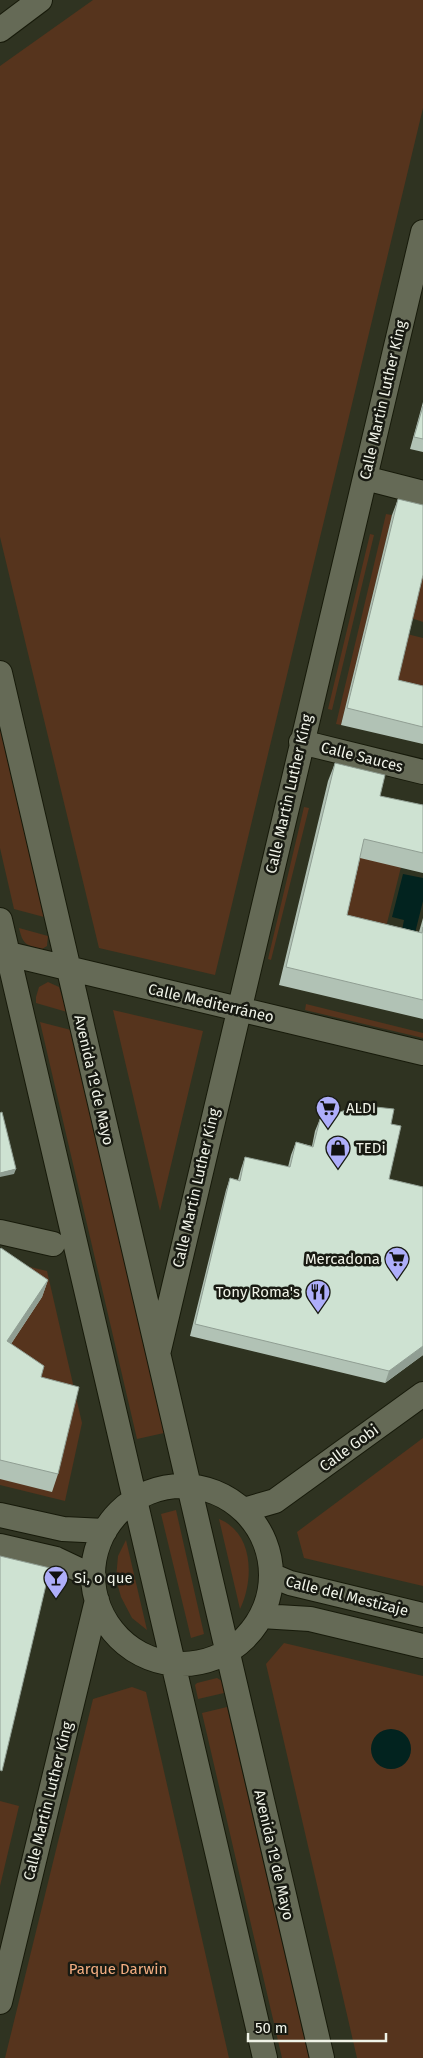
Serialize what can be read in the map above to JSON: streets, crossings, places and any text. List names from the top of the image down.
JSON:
{
  "streets": {
    "street": [
      "Calle Martin Luther King",
      "Calle Sauces",
      "Calle Mediterráneo",
      "Avenida 1º de Mayo",
      "Calle Gobi",
      "Calle del Mestizaje"
    ]
  },
  "crossings": [
    ["Calle Martin Luther King", "Calle Sauces"],
    ["Calle Martin Luther King", "Calle Mediterráneo"],
    ["Calle Martin Luther King", "Avenida 1º de Mayo"],
    ["Calle Mediterráneo", "Avenida 1º de Mayo"]
  ],
  "parks": ["Parque Darwin"],
  "places": {
    "supermarket": ["ALDI", "Mercadona"],
    "shop": ["TEDi"],
    "restaurant": ["Tony Roma's"],
    "bar": ["Si, o que"]
  },
  "scale_bar": "50 m"
}
